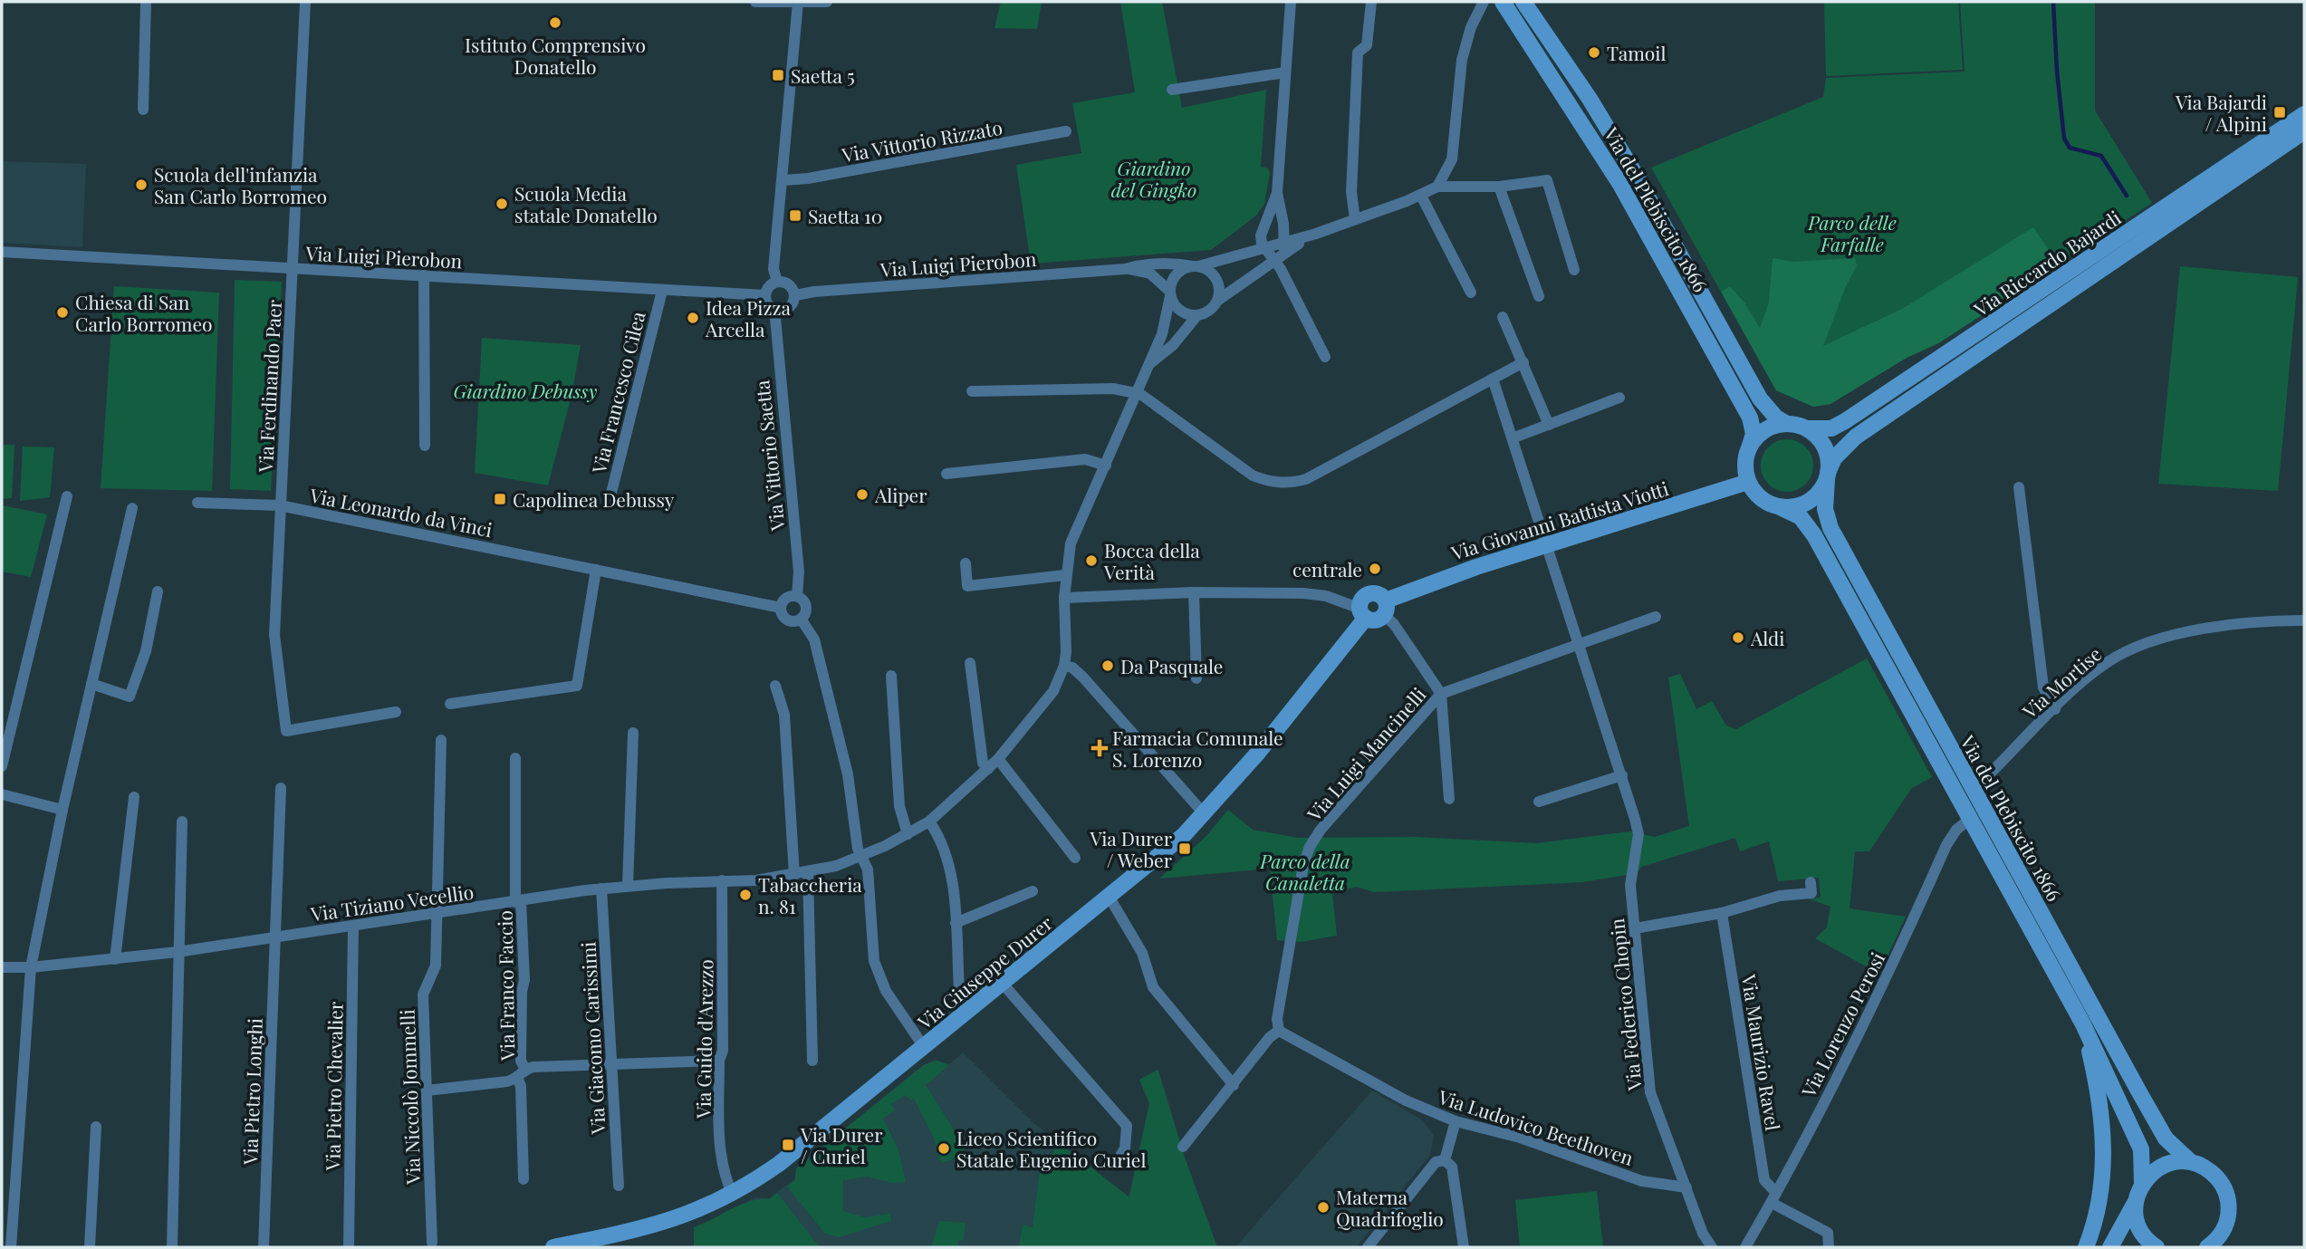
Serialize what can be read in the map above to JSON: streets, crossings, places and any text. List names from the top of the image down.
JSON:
{
  "streets": {
    "main road": [
      "Via del Plebiscito 1866",
      "Via Riccardo Bajardi",
      "Via Giovanni Battista Viotti",
      "Via Giuseppe Durer"
    ],
    "street": [
      "Via Vittorio Rizzato",
      "Via Luigi Pierobon",
      "Via Ferdinando Paer",
      "Via Francesco Cilea",
      "Via Vittorio Saetta",
      "Via Leonardo da Vinci",
      "Via Mortise",
      "Via Luigi Mancinelli",
      "Via Tiziano Vecellio",
      "Via Franco Faccio",
      "Via Federico Chopin",
      "Via Lorenzo Perosi",
      "Via Giacomo Carissimi",
      "Via Guido d'Arezzo",
      "Via Maurizio Ravel",
      "Via Pietro Chevalier",
      "Via Pietro Longhi",
      "Via Niccolò Jommelli",
      "Via Ludovico Beethoven"
    ]
  },
  "crossings": [
    ["Via del Plebiscito 1866", "Via Riccardo Bajardi"],
    ["Via del Plebiscito 1866", "Via Giovanni Battista Viotti"],
    ["Via del Plebiscito 1866", "Via Mortise"],
    ["Via del Plebiscito 1866", "Via Lorenzo Perosi"],
    ["Via Luigi Pierobon", "Via Ferdinando Paer"],
    ["Via Luigi Pierobon", "Via Francesco Cilea"],
    ["Via Luigi Pierobon", "Via Vittorio Saetta"],
    ["Via Luigi Pierobon", "Via Tiziano Vecellio"],
    ["Via Riccardo Bajardi", "Via Giovanni Battista Viotti"],
    ["Via Ferdinando Paer", "Via Leonardo da Vinci"],
    ["Via Vittorio Saetta", "Via Leonardo da Vinci"],
    ["Via Vittorio Saetta", "Via Tiziano Vecellio"],
    ["Via Vittorio Saetta", "Via Giuseppe Durer"],
    ["Via Giovanni Battista Viotti", "Via Tiziano Vecellio"],
    ["Via Giovanni Battista Viotti", "Via Giuseppe Durer"],
    ["Via Giovanni Battista Viotti", "Via Federico Chopin"],
    ["Via Luigi Mancinelli", "Via Federico Chopin"],
    ["Via Luigi Mancinelli", "Via Ludovico Beethoven"],
    ["Via Tiziano Vecellio", "Via Franco Faccio"],
    ["Via Tiziano Vecellio", "Via Giacomo Carissimi"],
    ["Via Tiziano Vecellio", "Via Guido d'Arezzo"],
    ["Via Tiziano Vecellio", "Via Pietro Chevalier"],
    ["Via Tiziano Vecellio", "Via Pietro Longhi"],
    ["Via Tiziano Vecellio", "Via Niccolò Jommelli"],
    ["Via Giuseppe Durer", "Via Guido d'Arezzo"],
    ["Via Federico Chopin", "Via Ludovico Beethoven"],
    ["Via Lorenzo Perosi", "Via Maurizio Ravel"]
  ],
  "parks": [
    "Giardino del Gingko",
    "Parco delle Farfalle",
    "Giardino Debussy",
    "Parco della Canaletta"
  ],
  "places": {
    "other": [
      "Istituto Comprensivo Donatello",
      "Tamoil",
      "Scuola dell'infanzia San Carlo Borromeo",
      "Scuola Media statale Donatello",
      "Chiesa di San Carlo Borromeo",
      "Idea Pizza Arcella",
      "Aliper",
      "Bocca della Verità",
      "centrale",
      "Aldi",
      "Da Pasquale",
      "Tabaccheria n. 81",
      "Liceo Scientifico Statale Eugenio Curiel",
      "Materna Quadrifoglio"
    ],
    "transit": [
      "Saetta 5",
      "Via Bajardi / Alpini",
      "Saetta 10",
      "Capolinea Debussy",
      "Via Durer / Weber",
      "Via Durer / Curiel"
    ],
    "health": ["Farmacia Comunale S. Lorenzo"]
  }
}
